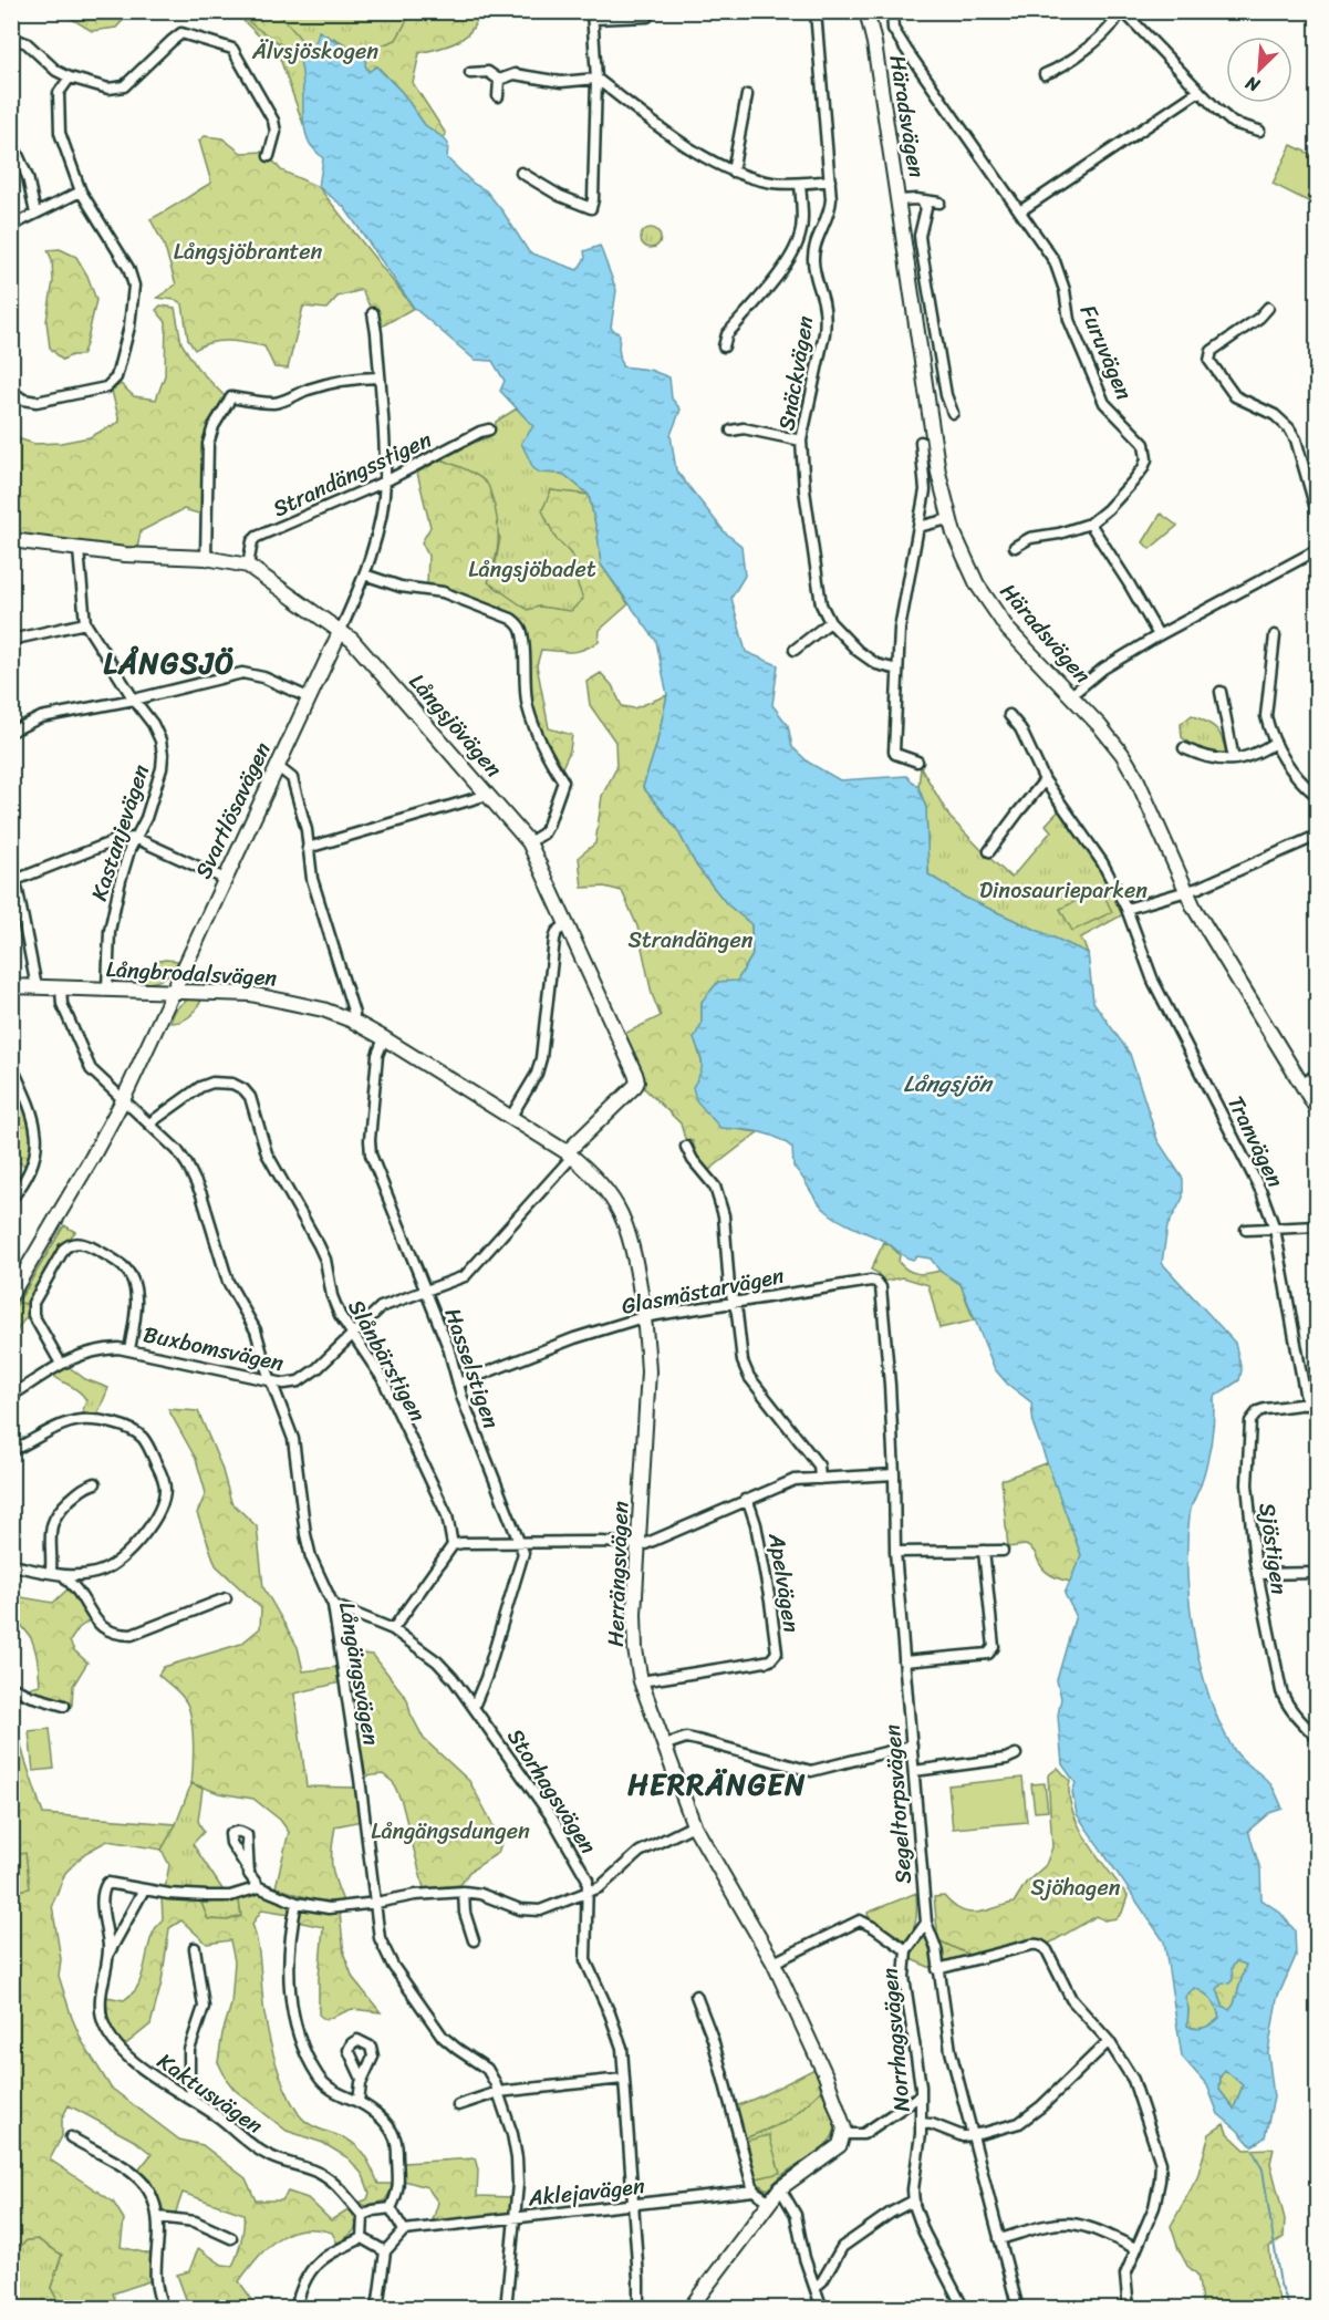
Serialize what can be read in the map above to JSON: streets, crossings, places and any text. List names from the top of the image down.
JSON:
{
  "streets": {
    "street": [
      "Häradsvägen",
      "Furuvägen",
      "Snäckvägen",
      "Strandängsstigen",
      "Långsjövägen",
      "Svartlösavägen",
      "Kastanjevägen",
      "Långbrodalsvägen",
      "Tranvägen",
      "Glasmästarvägen",
      "Buxbomsvägen",
      "Slånbärstigen",
      "Hasselstigen",
      "Sjöstigen",
      "Herrängsvägen",
      "Apelvägen",
      "Långängsvägen",
      "Storhagsvägen",
      "Segeltorpsvägen",
      "Norrhagsvägen",
      "Kaktusvägen",
      "Aklejavägen"
    ]
  },
  "crossings": [
    ["Strandängsstigen", "Långsjövägen"],
    ["Strandängsstigen", "Svartlösavägen"],
    ["Långsjövägen", "Svartlösavägen"],
    ["Långsjövägen", "Kastanjevägen"],
    ["Långsjövägen", "Långbrodalsvägen"],
    ["Långsjövägen", "Buxbomsvägen"],
    ["Långsjövägen", "Herrängsvägen"],
    ["Svartlösavägen", "Långbrodalsvägen"],
    ["Svartlösavägen", "Långängsvägen"],
    ["Kastanjevägen", "Långbrodalsvägen"],
    ["Långbrodalsvägen", "Buxbomsvägen"],
    ["Långbrodalsvägen", "Hasselstigen"],
    ["Långbrodalsvägen", "Herrängsvägen"],
    ["Långbrodalsvägen", "Långängsvägen"],
    ["Tranvägen", "Sjöstigen"],
    ["Glasmästarvägen", "Hasselstigen"],
    ["Glasmästarvägen", "Herrängsvägen"],
    ["Glasmästarvägen", "Segeltorpsvägen"],
    ["Buxbomsvägen", "Slånbärstigen"],
    ["Buxbomsvägen", "Hasselstigen"],
    ["Buxbomsvägen", "Herrängsvägen"],
    ["Buxbomsvägen", "Långängsvägen"],
    ["Slånbärstigen", "Långängsvägen"],
    ["Hasselstigen", "Storhagsvägen"],
    ["Herrängsvägen", "Apelvägen"],
    ["Långängsvägen", "Storhagsvägen"],
    ["Långängsvägen", "Aklejavägen"],
    ["Storhagsvägen", "Aklejavägen"],
    ["Segeltorpsvägen", "Norrhagsvägen"],
    ["Kaktusvägen", "Aklejavägen"]
  ],
  "districts": ["LÅNGSJÖ", "HERRÄNGEN"],
  "water": ["Långsjön"],
  "parks": [
    "Älvsjöskogen",
    "Långsjöbranten",
    "Långsjöbadet",
    "Dinosaurieparken",
    "Strandängen",
    "Långängsdungen",
    "Sjöhagen"
  ],
  "north": "bottom left"
}
